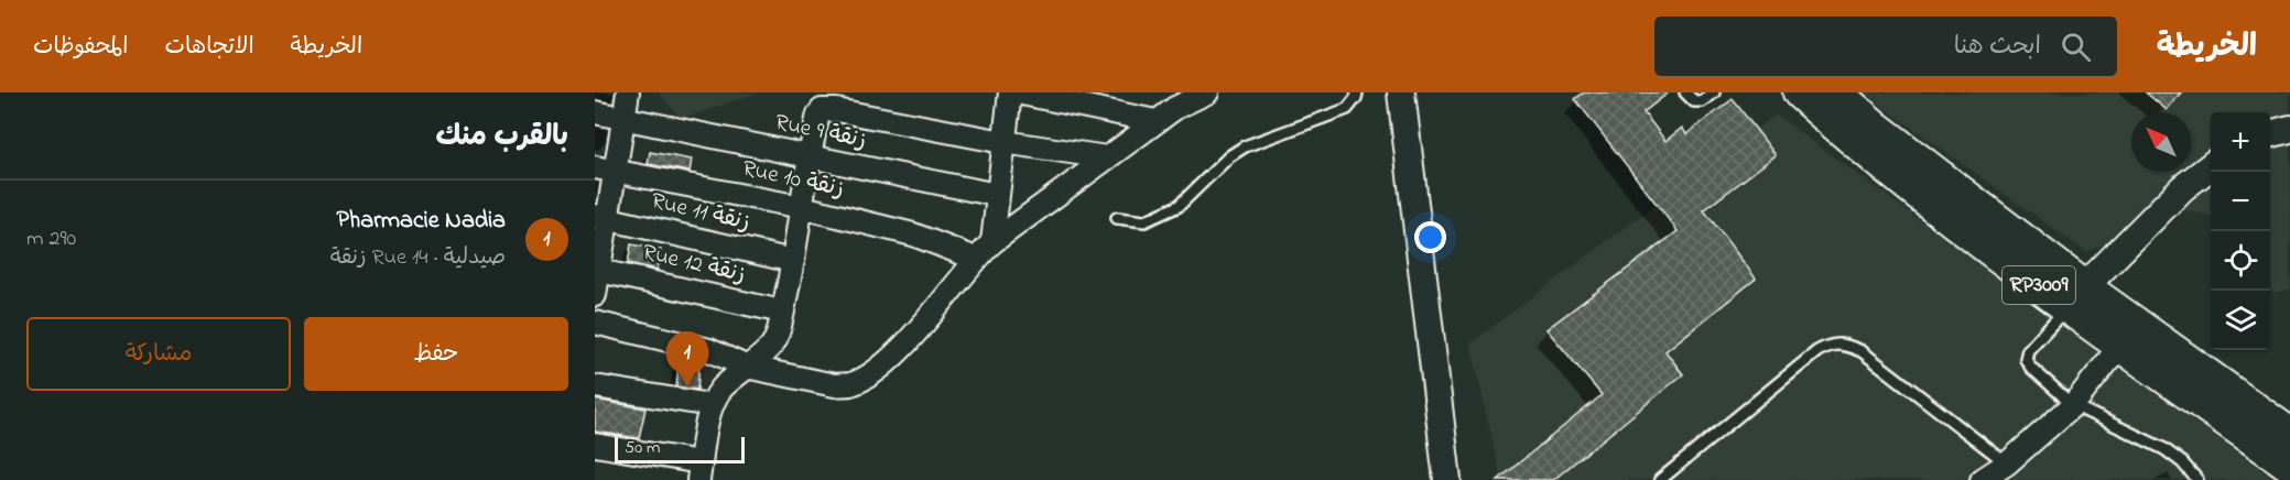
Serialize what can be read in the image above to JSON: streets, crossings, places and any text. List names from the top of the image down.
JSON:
{
  "streets": {
    "main road": ["RP3009"],
    "street": [
      "Rue 9 زنقة",
      "Rue 10 زنقة",
      "Rue 11 زنقة",
      "Rue 12 زنقة"
    ]
  },
  "scale_bar": "50 m",
  "north": "top left",
  "page": {
    "header": "الخريطة",
    "search": "ابحث هنا",
    "nav": ["الخريطة", "الاتجاهات", "المحفوظات"],
    "heading": "بالقرب منك",
    "map_buttons": ["+", "−"],
    "list": [
      {
        "mark": "1",
        "name": "Pharmacie Nadia",
        "note": "صيدلية · Rue 14 زنقة",
        "value": "290 m"
      }
    ],
    "buttons": ["حفظ", "مشاركة"],
    "pins": "1",
    "scale": "50 m"
  }
}
